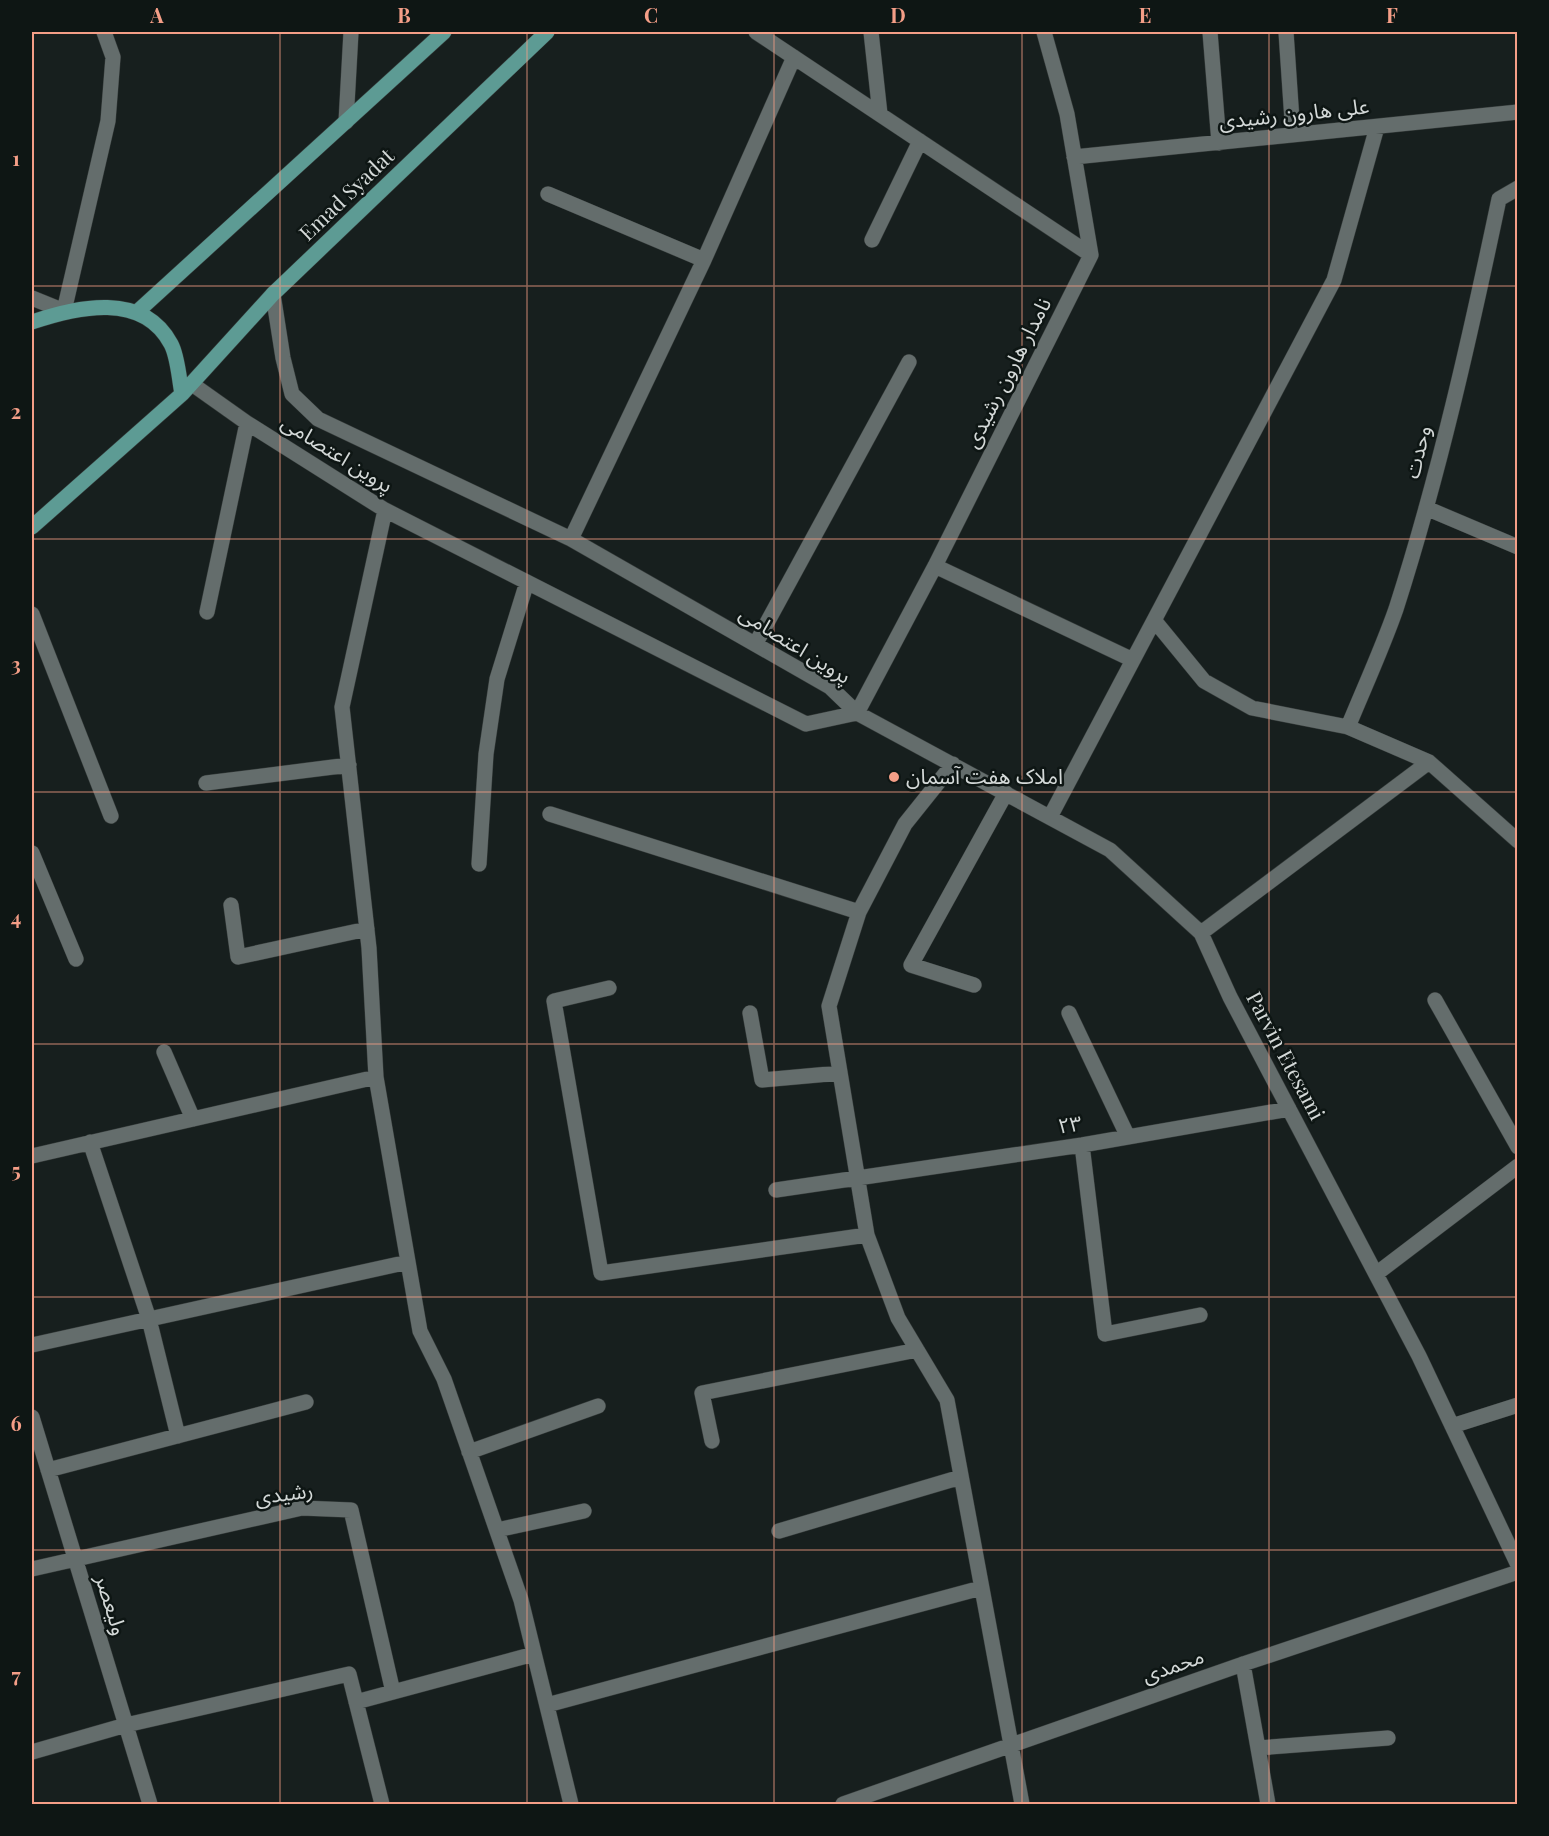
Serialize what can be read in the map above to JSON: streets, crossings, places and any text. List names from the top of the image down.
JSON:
{
  "streets": {
    "main road": ["Emad Syadat"],
    "street": [
      "علی هارون رشیدی",
      "نامدار هارون رشیدی",
      "وحدت",
      "پروین اعتصامی",
      "Parvin Etesami",
      "۲۳",
      "رشیدی",
      "ولیعصر",
      "محمدی"
    ]
  },
  "crossings": [
    ["Emad Syadat", "پروین اعتصامی"],
    ["نامدار هارون رشیدی", "پروین اعتصامی"],
    ["نامدار هارون رشیدی", "Parvin Etesami"],
    ["پروین اعتصامی", "Parvin Etesami"],
    ["Parvin Etesami", "۲۳"],
    ["رشیدی", "ولیعصر"]
  ],
  "places": ["املاک هفت آسمان"],
  "grid": {
    "columns": [
      "A",
      "B",
      "C",
      "D",
      "E",
      "F"
    ],
    "rows": [
      "1",
      "2",
      "3",
      "4",
      "5",
      "6",
      "7"
    ]
  }
}
